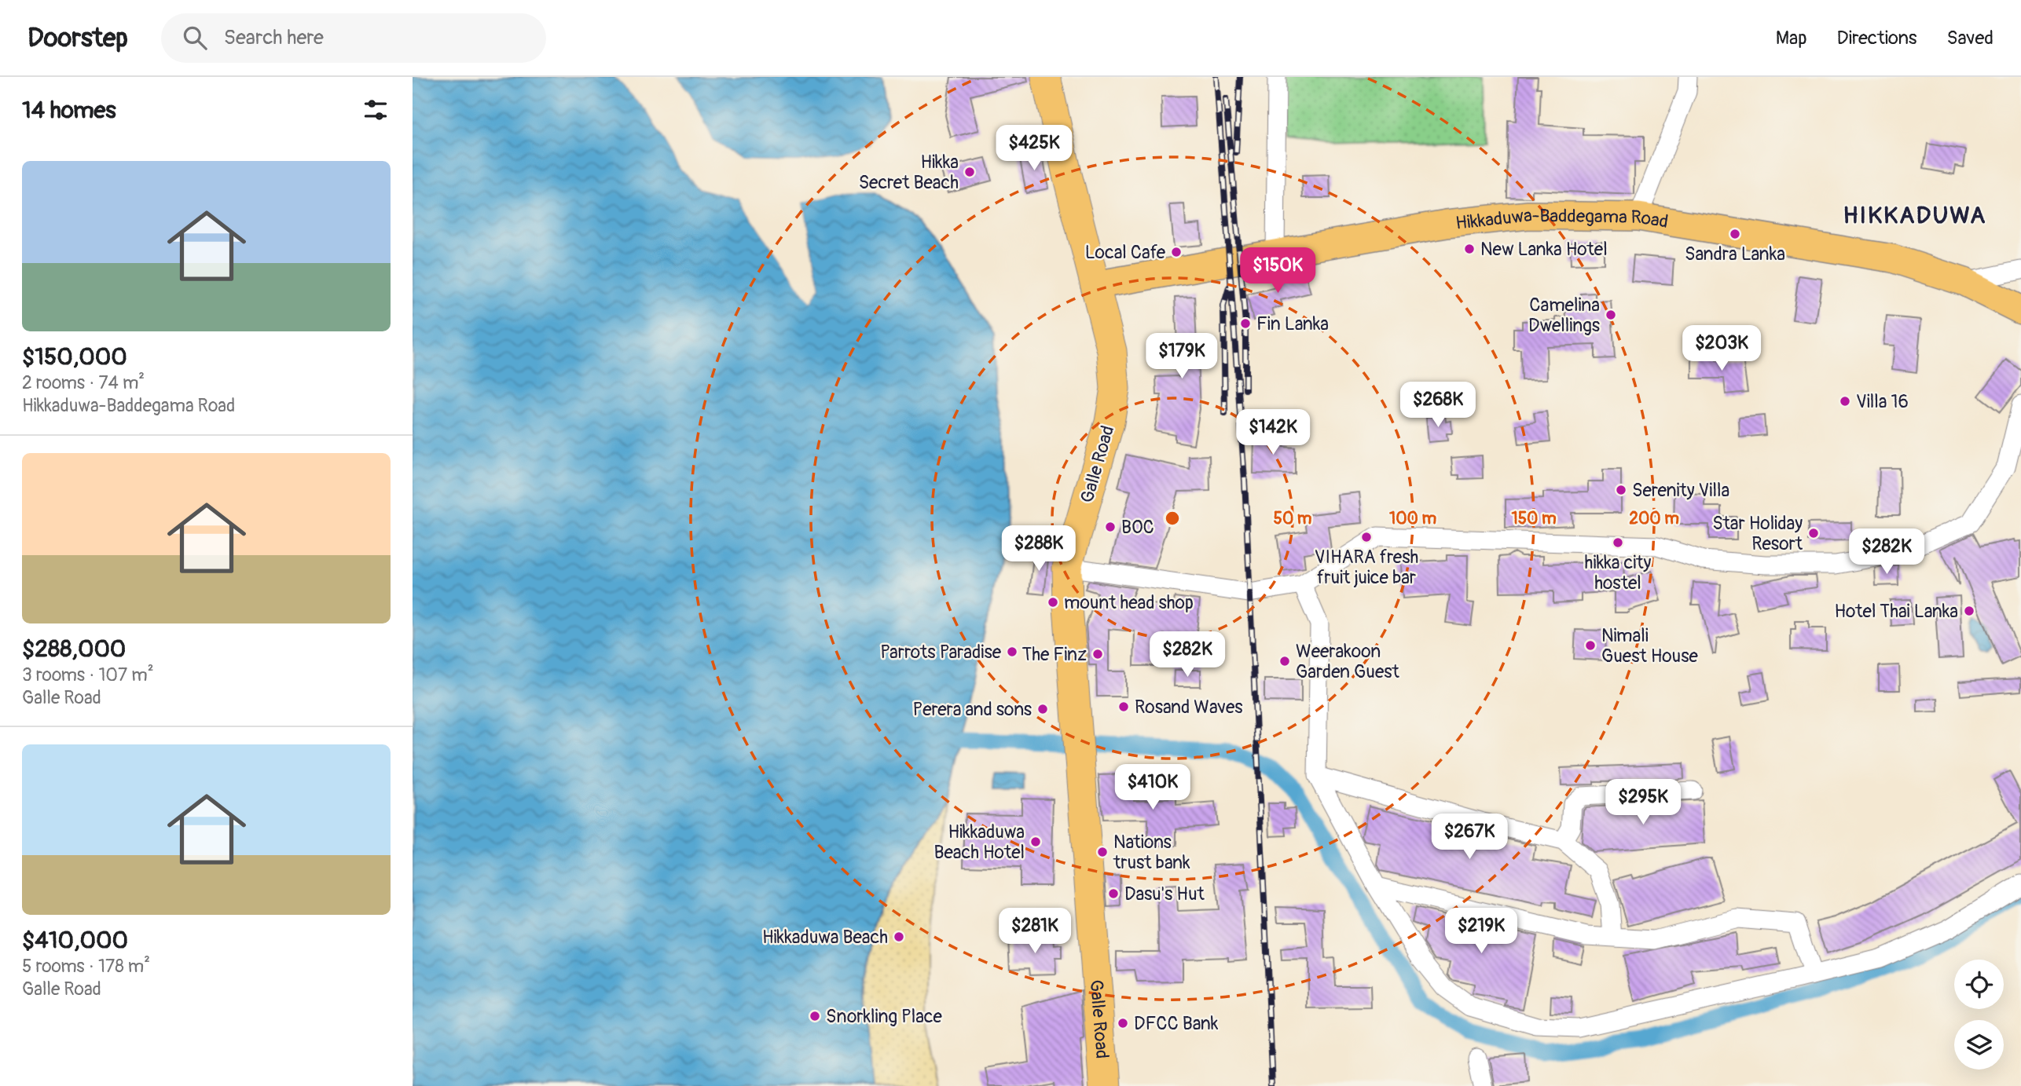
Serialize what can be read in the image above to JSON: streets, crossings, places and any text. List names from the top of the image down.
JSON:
{
  "streets": {
    "highway": ["Galle Road"],
    "main road": ["Hikkaduwa-Baddegama Road"]
  },
  "crossings": [
    ["Hikkaduwa-Baddegama Road", "Galle Road"]
  ],
  "districts": ["HIKKADUWA"],
  "places": [
    "Hikka Secret Beach",
    "Sandra Lanka",
    "New Lanka Hotel",
    "Local Cafe",
    "Camelina Dwellings",
    "Fin Lanka",
    "Villa 16",
    "Serenity Villa",
    "BOC",
    "Star Holiday Resort",
    "VIHARA fresh fruit juice bar",
    "hikka city hostel",
    "mount head shop",
    "Hotel Thai Lanka",
    "Nimali Guest House",
    "Parrots Paradise",
    "The Finz",
    "Weerakoon Garden Guest",
    "Rosand Waves",
    "Perera and sons",
    "Hikkaduwa Beach Hotel",
    "Nations trust bank",
    "Dasu's Hut",
    "Hikkaduwa Beach",
    "Snorkling Place",
    "DFCC Bank"
  ],
  "page": {
    "header": "Doorstep",
    "search": "Search here",
    "nav": ["Map", "Directions", "Saved"],
    "heading": "14 homes",
    "price": [
      "$425K",
      "$150K",
      "$203K",
      "$179K",
      "$268K",
      "$142K",
      "$288K",
      "$282K",
      "$282K",
      "$410K",
      "$295K",
      "$267K",
      "$281K",
      "$219K"
    ],
    "list": [
      {
        "name": "$150,000",
        "note": "2 rooms · 74 m² · Hikkaduwa-Baddegama Road"
      },
      {
        "name": "$288,000",
        "note": "3 rooms · 107 m² · Galle Road"
      },
      {
        "name": "$410,000",
        "note": "5 rooms · 178 m² · Galle Road"
      }
    ]
  },
  "rings": [
    "50 m",
    "100 m",
    "150 m",
    "200 m"
  ]
}
